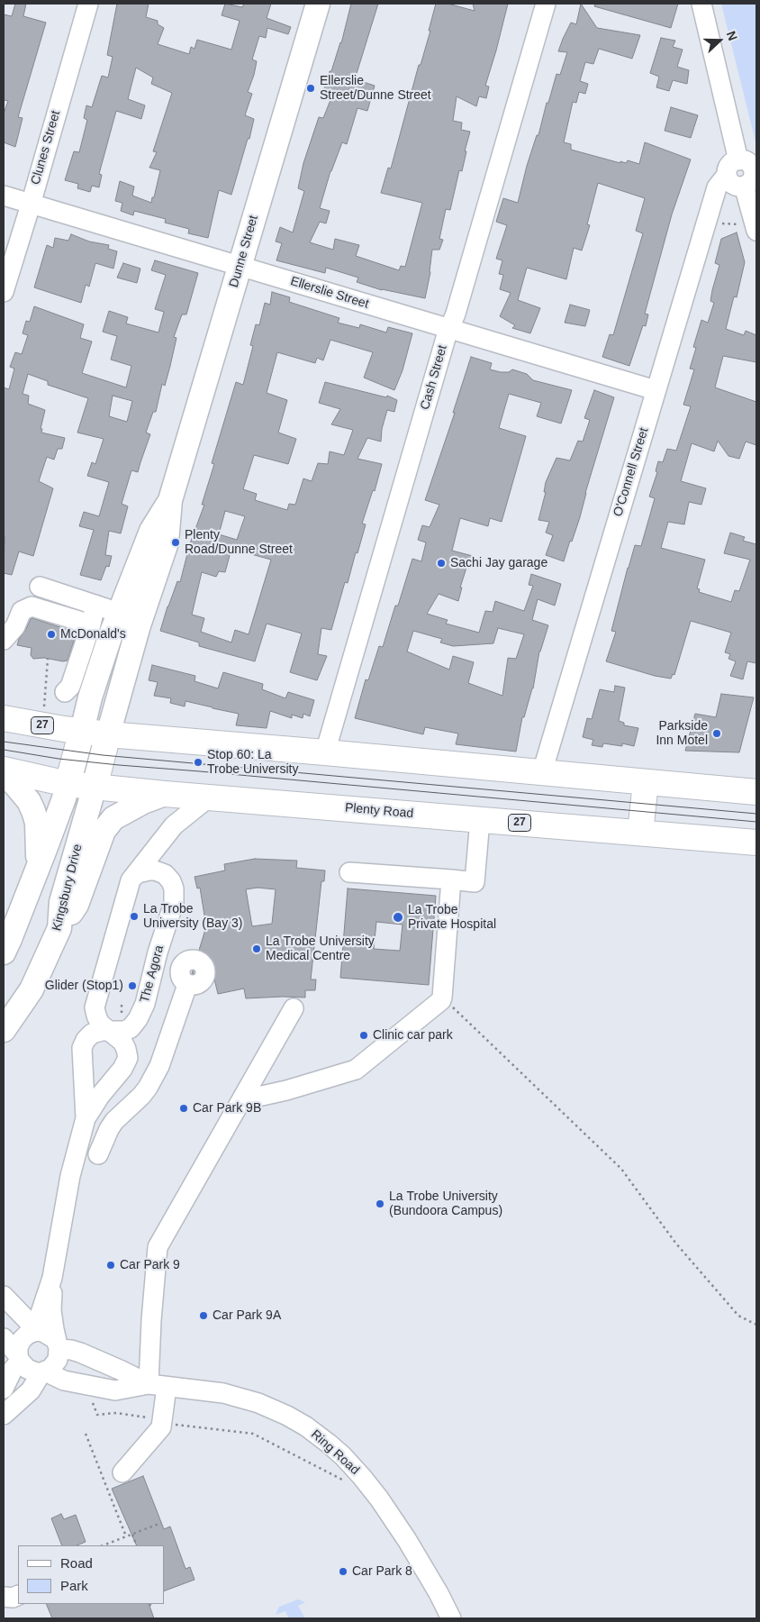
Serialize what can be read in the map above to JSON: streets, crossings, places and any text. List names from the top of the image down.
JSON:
{
  "streets": {
    "highway": ["27", "Plenty Road"],
    "main road": ["Dunne Street", "Kingsbury Drive"],
    "street": [
      "Clunes Street",
      "Ellerslie Street",
      "Cash Street",
      "O'Connell Street",
      "The Agora",
      "Ring Road"
    ]
  },
  "crossings": [
    ["Clunes Street", "Ellerslie Street"],
    ["Dunne Street", "Ellerslie Street"],
    ["Dunne Street", "27"],
    ["Ellerslie Street", "Cash Street"],
    ["Ellerslie Street", "O'Connell Street"],
    ["Cash Street", "27"],
    ["O'Connell Street", "27"],
    ["Plenty Road", "Kingsbury Drive"]
  ],
  "places": [
    "Ellerslie Street/Dunne Street",
    "Plenty Road/Dunne Street",
    "Sachi Jay garage",
    "McDonald's",
    "Parkside Inn Motel",
    "Stop 60: La Trobe University",
    "La Trobe University (Bay 3)",
    "La Trobe Private Hospital",
    "La Trobe University Medical Centre",
    "Glider (Stop1)",
    "Clinic car park",
    "Car Park 9B",
    "La Trobe University (Bundoora Campus)",
    "Car Park 9",
    "Car Park 9A",
    "Car Park 8"
  ],
  "legend": ["Road", "Park"],
  "north": "right"
}
